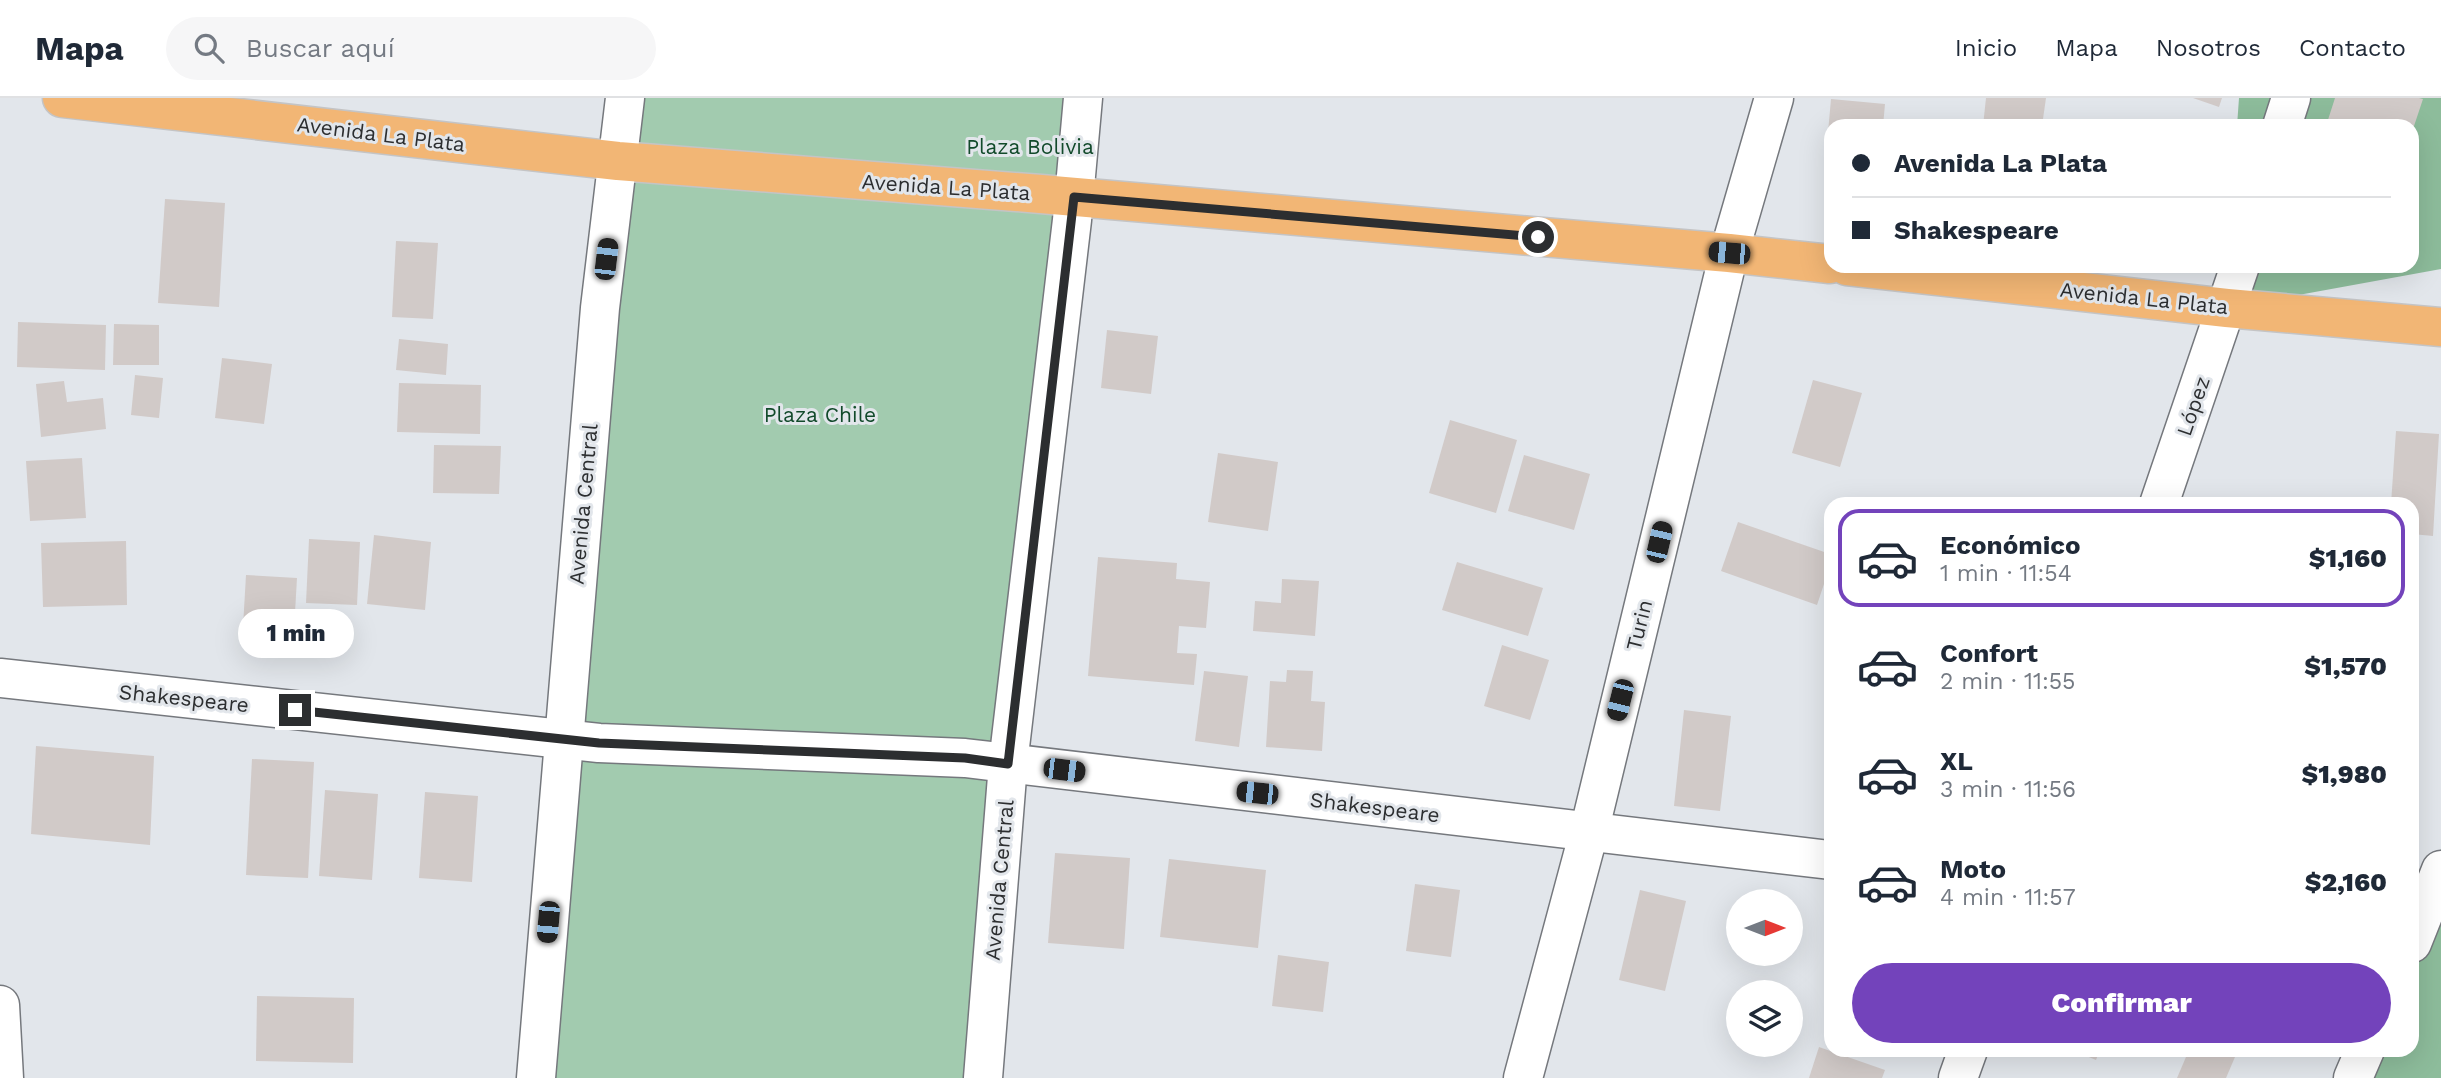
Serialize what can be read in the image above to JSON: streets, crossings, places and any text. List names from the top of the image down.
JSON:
{
  "streets": {
    "main road": ["Avenida La Plata"],
    "street": [
      "López",
      "Avenida Central",
      "Turin",
      "Shakespeare"
    ]
  },
  "crossings": [
    ["Avenida La Plata", "López"],
    ["Avenida La Plata", "Avenida Central"],
    ["Avenida La Plata", "Turin"],
    ["Avenida Central", "Shakespeare"],
    ["Turin", "Shakespeare"]
  ],
  "parks": ["Plaza Bolivia", "Plaza Chile"],
  "north": "right",
  "page": {
    "header": "Mapa",
    "search": "Buscar aquí",
    "nav": [
      "Inicio",
      "Mapa",
      "Nosotros",
      "Contacto"
    ],
    "banner": ["Avenida La Plata", "Shakespeare"],
    "list": [
      {
        "name": "Económico",
        "note": "1 min · 11:54",
        "value": "$1,160"
      },
      {
        "name": "Confort",
        "note": "2 min · 11:55",
        "value": "$1,570"
      },
      {
        "name": "XL",
        "note": "3 min · 11:56",
        "value": "$1,980"
      },
      {
        "name": "Moto",
        "note": "4 min · 11:57",
        "value": "$2,160"
      }
    ],
    "bubble": "1 min",
    "buttons": "Confirmar"
  }
}
